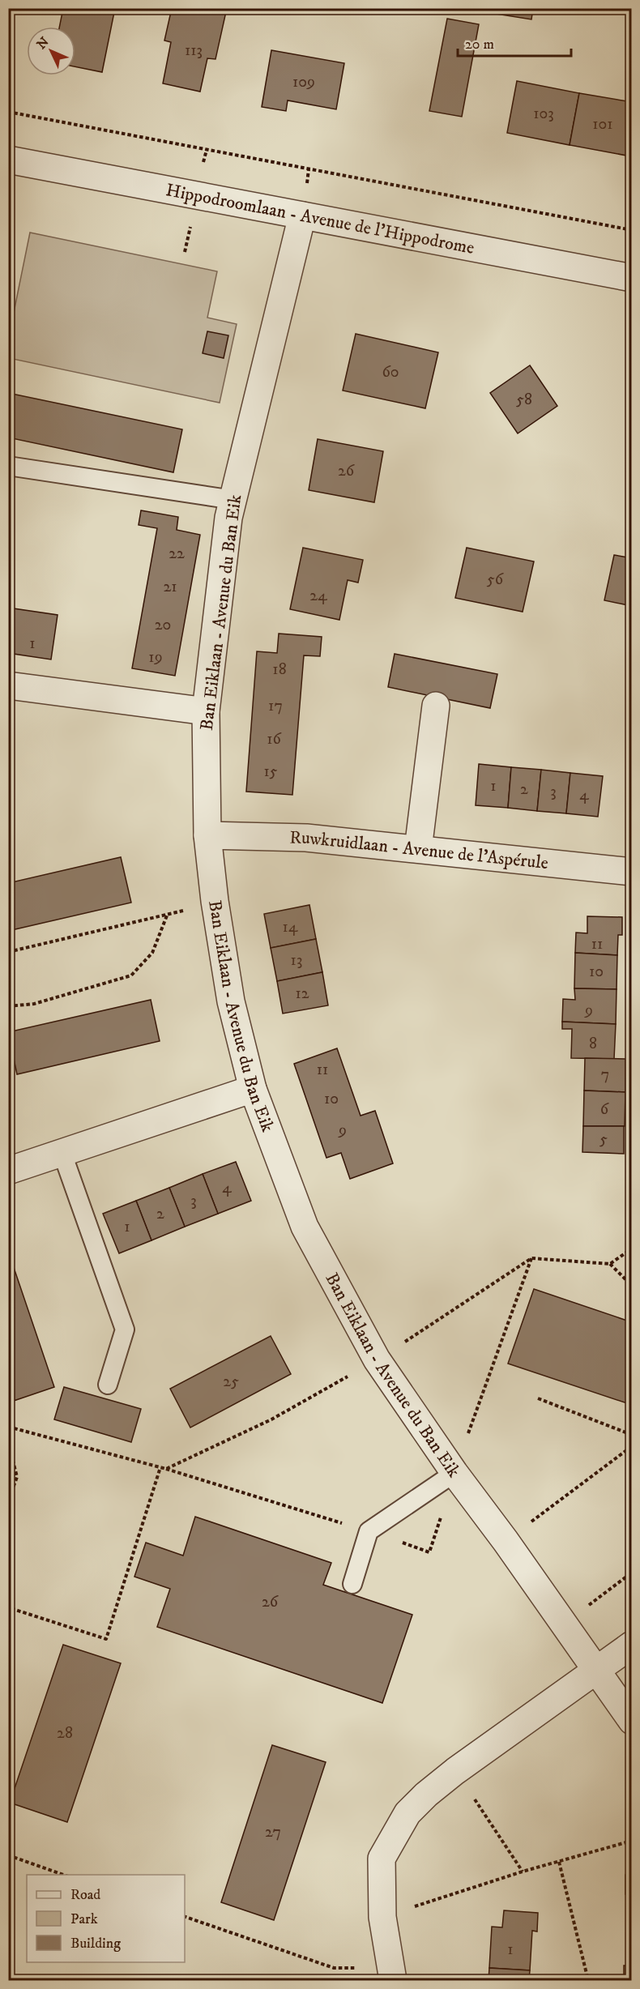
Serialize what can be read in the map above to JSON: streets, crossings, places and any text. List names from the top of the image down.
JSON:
{
  "streets": {
    "street": ["Hippodroomlaan - Avenue de l'Hippodrome", "Ban Eiklaan - Avenue du Ban Eik", "Ruwkruidlaan - Avenue de l'Aspérule"]
  },
  "crossings": [
    ["Hippodroomlaan - Avenue de l'Hippodrome", "Ban Eiklaan - Avenue du Ban Eik"],
    ["Ban Eiklaan - Avenue du Ban Eik", "Ruwkruidlaan - Avenue de l'Aspérule"]
  ],
  "house_numbers": [
    "113",
    "109",
    "103",
    "101",
    "60",
    "58",
    "26",
    "22",
    "56",
    "21",
    "24",
    "20",
    "1",
    "19",
    "18",
    "17",
    "16",
    "15",
    "1",
    "2",
    "3",
    "4",
    "14",
    "11",
    "13",
    "10",
    "12",
    "9",
    "8",
    "11",
    "7",
    "10",
    "6",
    "9",
    "5",
    "4",
    "3",
    "2",
    "1",
    "25",
    "26",
    "28",
    "27",
    "1"
  ],
  "legend": ["Road", "Park", "Building"],
  "scale_bar": "20 m",
  "north": "top left"
}
